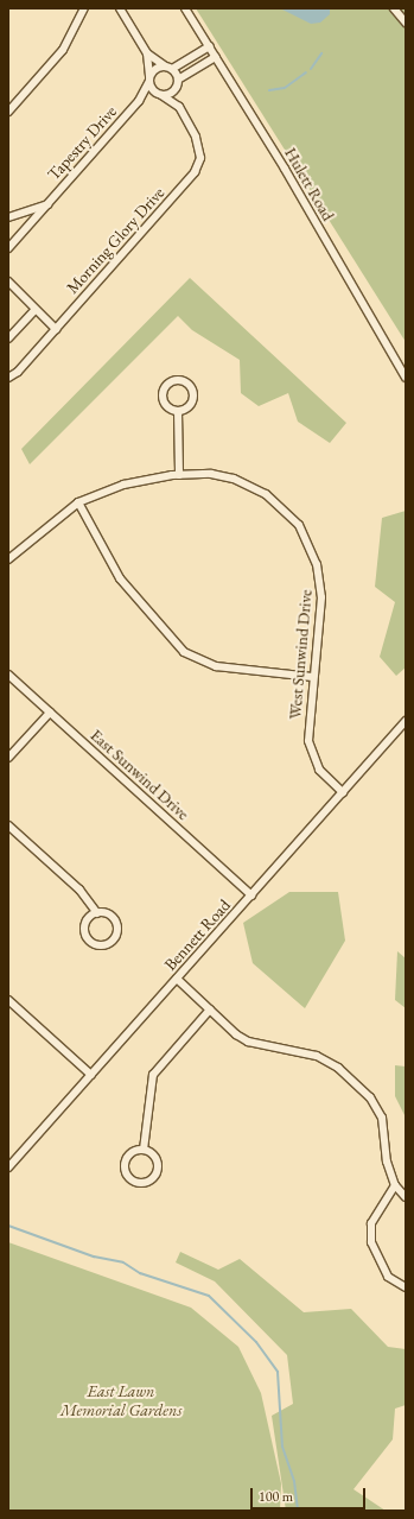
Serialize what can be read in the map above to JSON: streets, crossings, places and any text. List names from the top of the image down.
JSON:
{
  "streets": {
    "street": [
      "Tapestry Drive",
      "Hulett Road",
      "Morning Glory Drive",
      "West Sunwind Drive",
      "East Sunwind Drive",
      "Bennett Road"
    ]
  },
  "crossings": [
    ["Tapestry Drive", "Hulett Road"],
    ["Tapestry Drive", "Morning Glory Drive"],
    ["West Sunwind Drive", "Bennett Road"],
    ["East Sunwind Drive", "Bennett Road"]
  ],
  "parks": ["East Lawn Memorial Gardens"],
  "scale_bar": "100 m"
}
